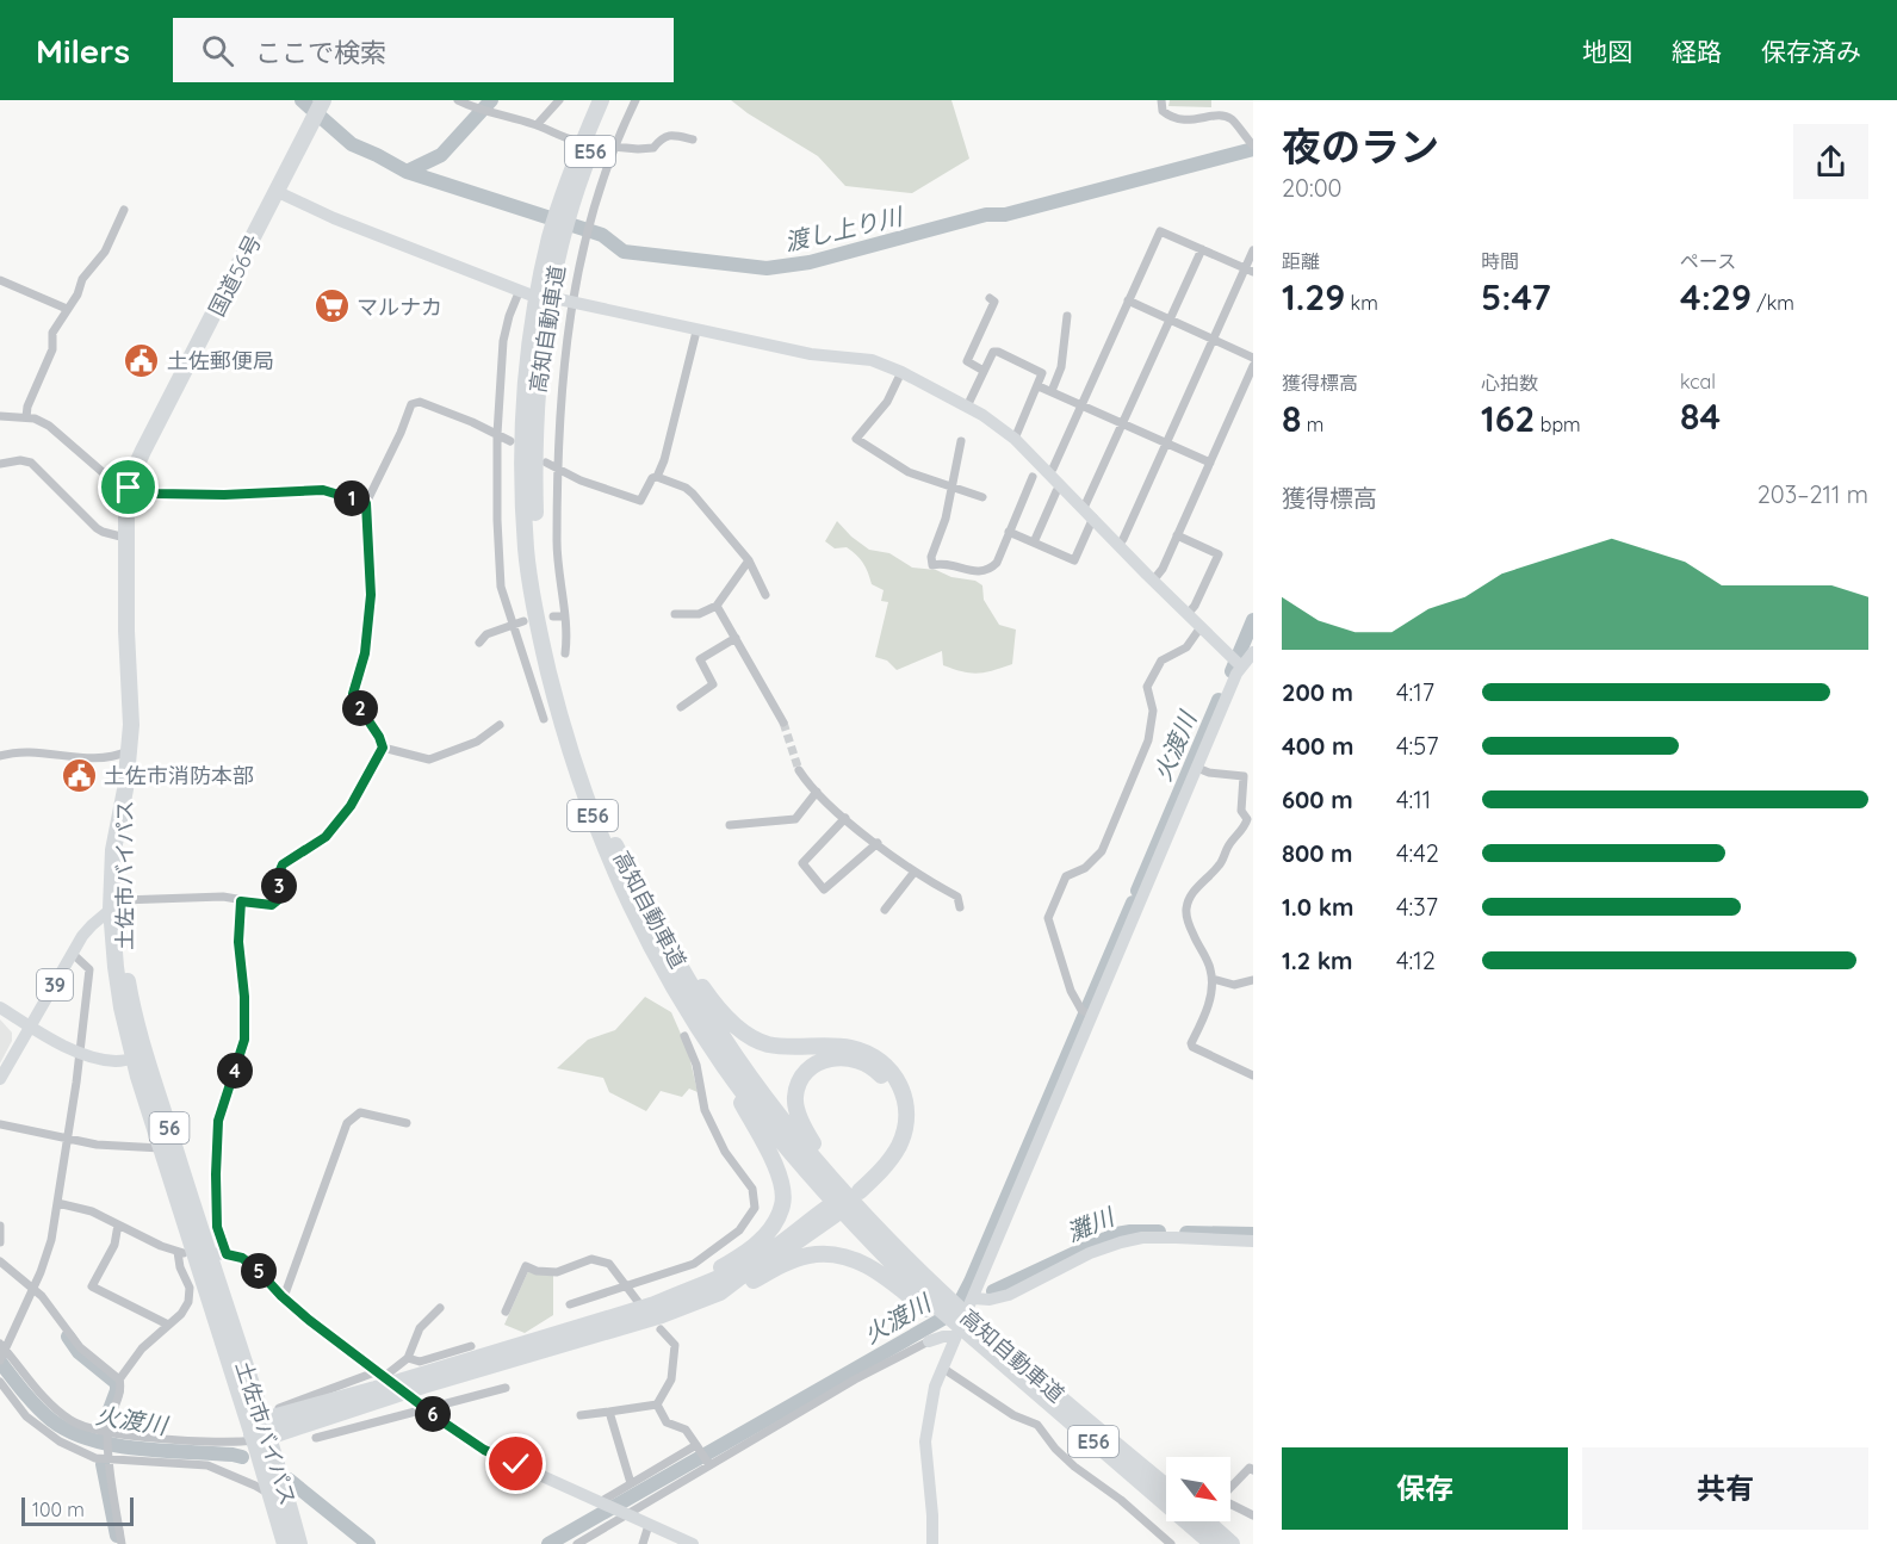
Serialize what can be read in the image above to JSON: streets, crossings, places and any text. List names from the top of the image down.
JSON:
{
  "streets": {
    "highway": [
      "E56",
      "国道56号",
      "高知自動車道",
      "土佐市バイパス",
      "56"
    ],
    "street": ["39"]
  },
  "crossings": [
    ["国道56号", "土佐市バイパス"],
    ["土佐市バイパス", "39"]
  ],
  "water": ["渡し上り川", "火渡川", "灘川"],
  "places": {
    "supermarket": ["マルナカ"],
    "public building": ["土佐郵便局", "土佐市消防本部"]
  },
  "scale_bar": "100 m",
  "north": "bottom right",
  "page": {
    "header": "Milers",
    "search": "ここで検索",
    "nav": ["地図", "経路", "保存済み"],
    "heading": ["夜のラン", "20:00"],
    "stats": [
      ["距離", "1.29 km"],
      ["時間", "5:47"],
      ["ペース", "4:29 /km"],
      ["獲得標高", "8 m"],
      ["心拍数", "162 bpm"],
      ["kcal", "84"]
    ],
    "chart": ["獲得標高", "203–211 m"],
    "pins": [
      "1",
      "2",
      "3",
      "4",
      "5",
      "6"
    ],
    "list": [
      {
        "name": "200 m",
        "note": "4:17"
      },
      {
        "name": "400 m",
        "note": "4:57"
      },
      {
        "name": "600 m",
        "note": "4:11"
      },
      {
        "name": "800 m",
        "note": "4:42"
      },
      {
        "name": "1.0 km",
        "note": "4:37"
      },
      {
        "name": "1.2 km",
        "note": "4:12"
      }
    ],
    "buttons": ["保存", "共有"],
    "scale": "100 m"
  }
}
